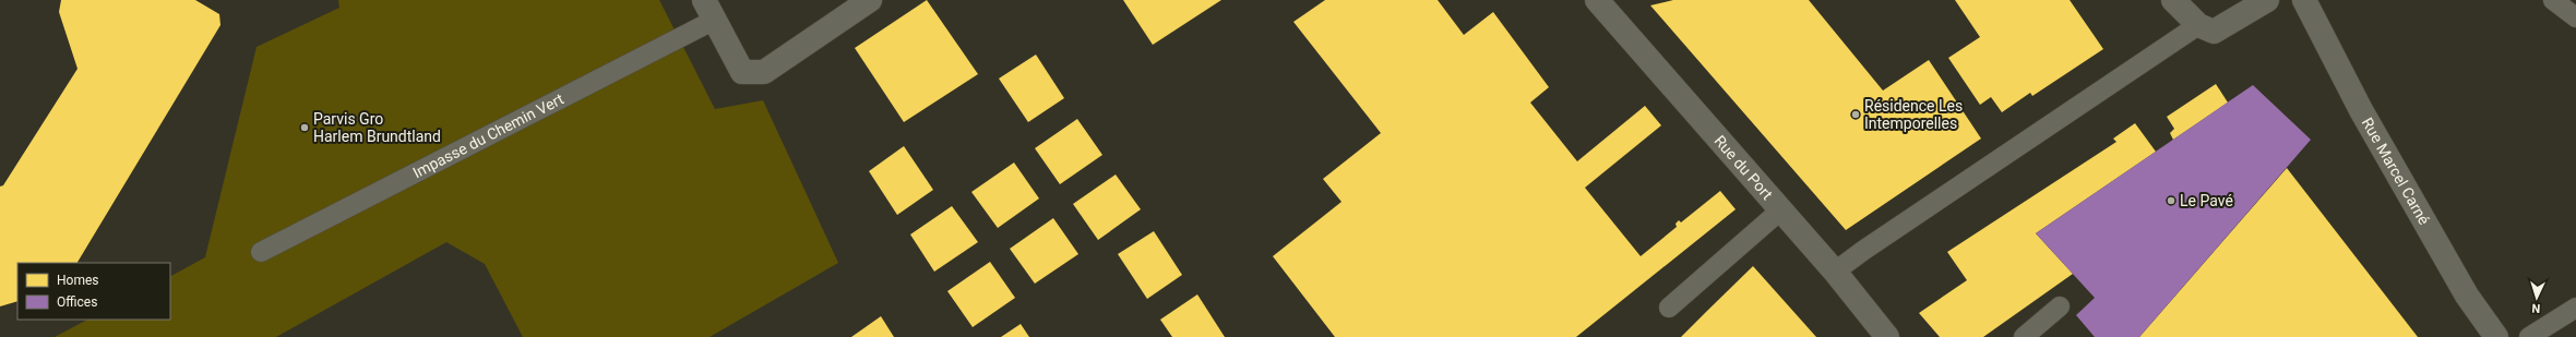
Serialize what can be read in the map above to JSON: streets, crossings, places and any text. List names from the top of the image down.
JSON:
{
  "streets": {
    "street": ["Rue du Port", "Rue Marcel Carné"],
    "lane": ["Impasse du Chemin Vert"]
  },
  "places": ["Résidence Les Intemporelles", "Parvis Gro Harlem Brundtland", "Le Pavé"],
  "legend": ["Homes", "Offices"],
  "north": "bottom"
}
